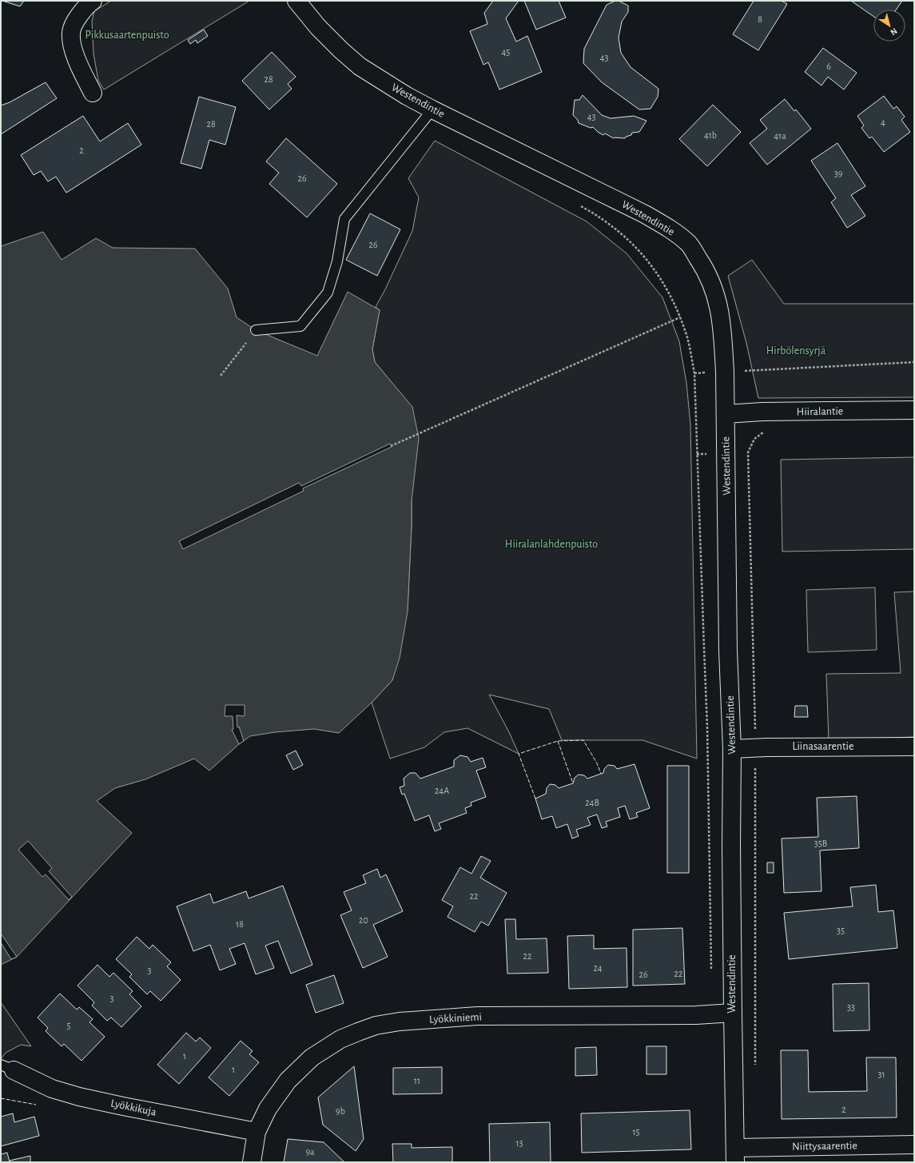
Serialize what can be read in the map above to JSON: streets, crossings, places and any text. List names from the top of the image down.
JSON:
{
  "streets": {
    "street": [
      "Westendintie",
      "Hiiralantie",
      "Liinasaarentie",
      "Lyökkiniemi",
      "Lyökkikuja",
      "Niittysaarentie"
    ]
  },
  "crossings": [
    ["Westendintie", "Hiiralantie"],
    ["Westendintie", "Liinasaarentie"],
    ["Westendintie", "Lyökkiniemi"],
    ["Westendintie", "Niittysaarentie"],
    ["Lyökkiniemi", "Lyökkikuja"]
  ],
  "parks": ["Pikkusaartenpuisto", "Hirbölensyrjä", "Hiiralanlahdenpuisto"],
  "house_numbers": [
    "8",
    "45",
    "43",
    "6",
    "28",
    "43",
    "4",
    "28",
    "41b",
    "41a",
    "2",
    "39",
    "26",
    "26",
    "24A",
    "24B",
    "35B",
    "22",
    "20",
    "18",
    "35",
    "22",
    "24",
    "3",
    "22",
    "26",
    "3",
    "33",
    "5",
    "1",
    "1",
    "31",
    "11",
    "2",
    "9b",
    "15",
    "13",
    "9a"
  ],
  "north": "bottom right"
}
